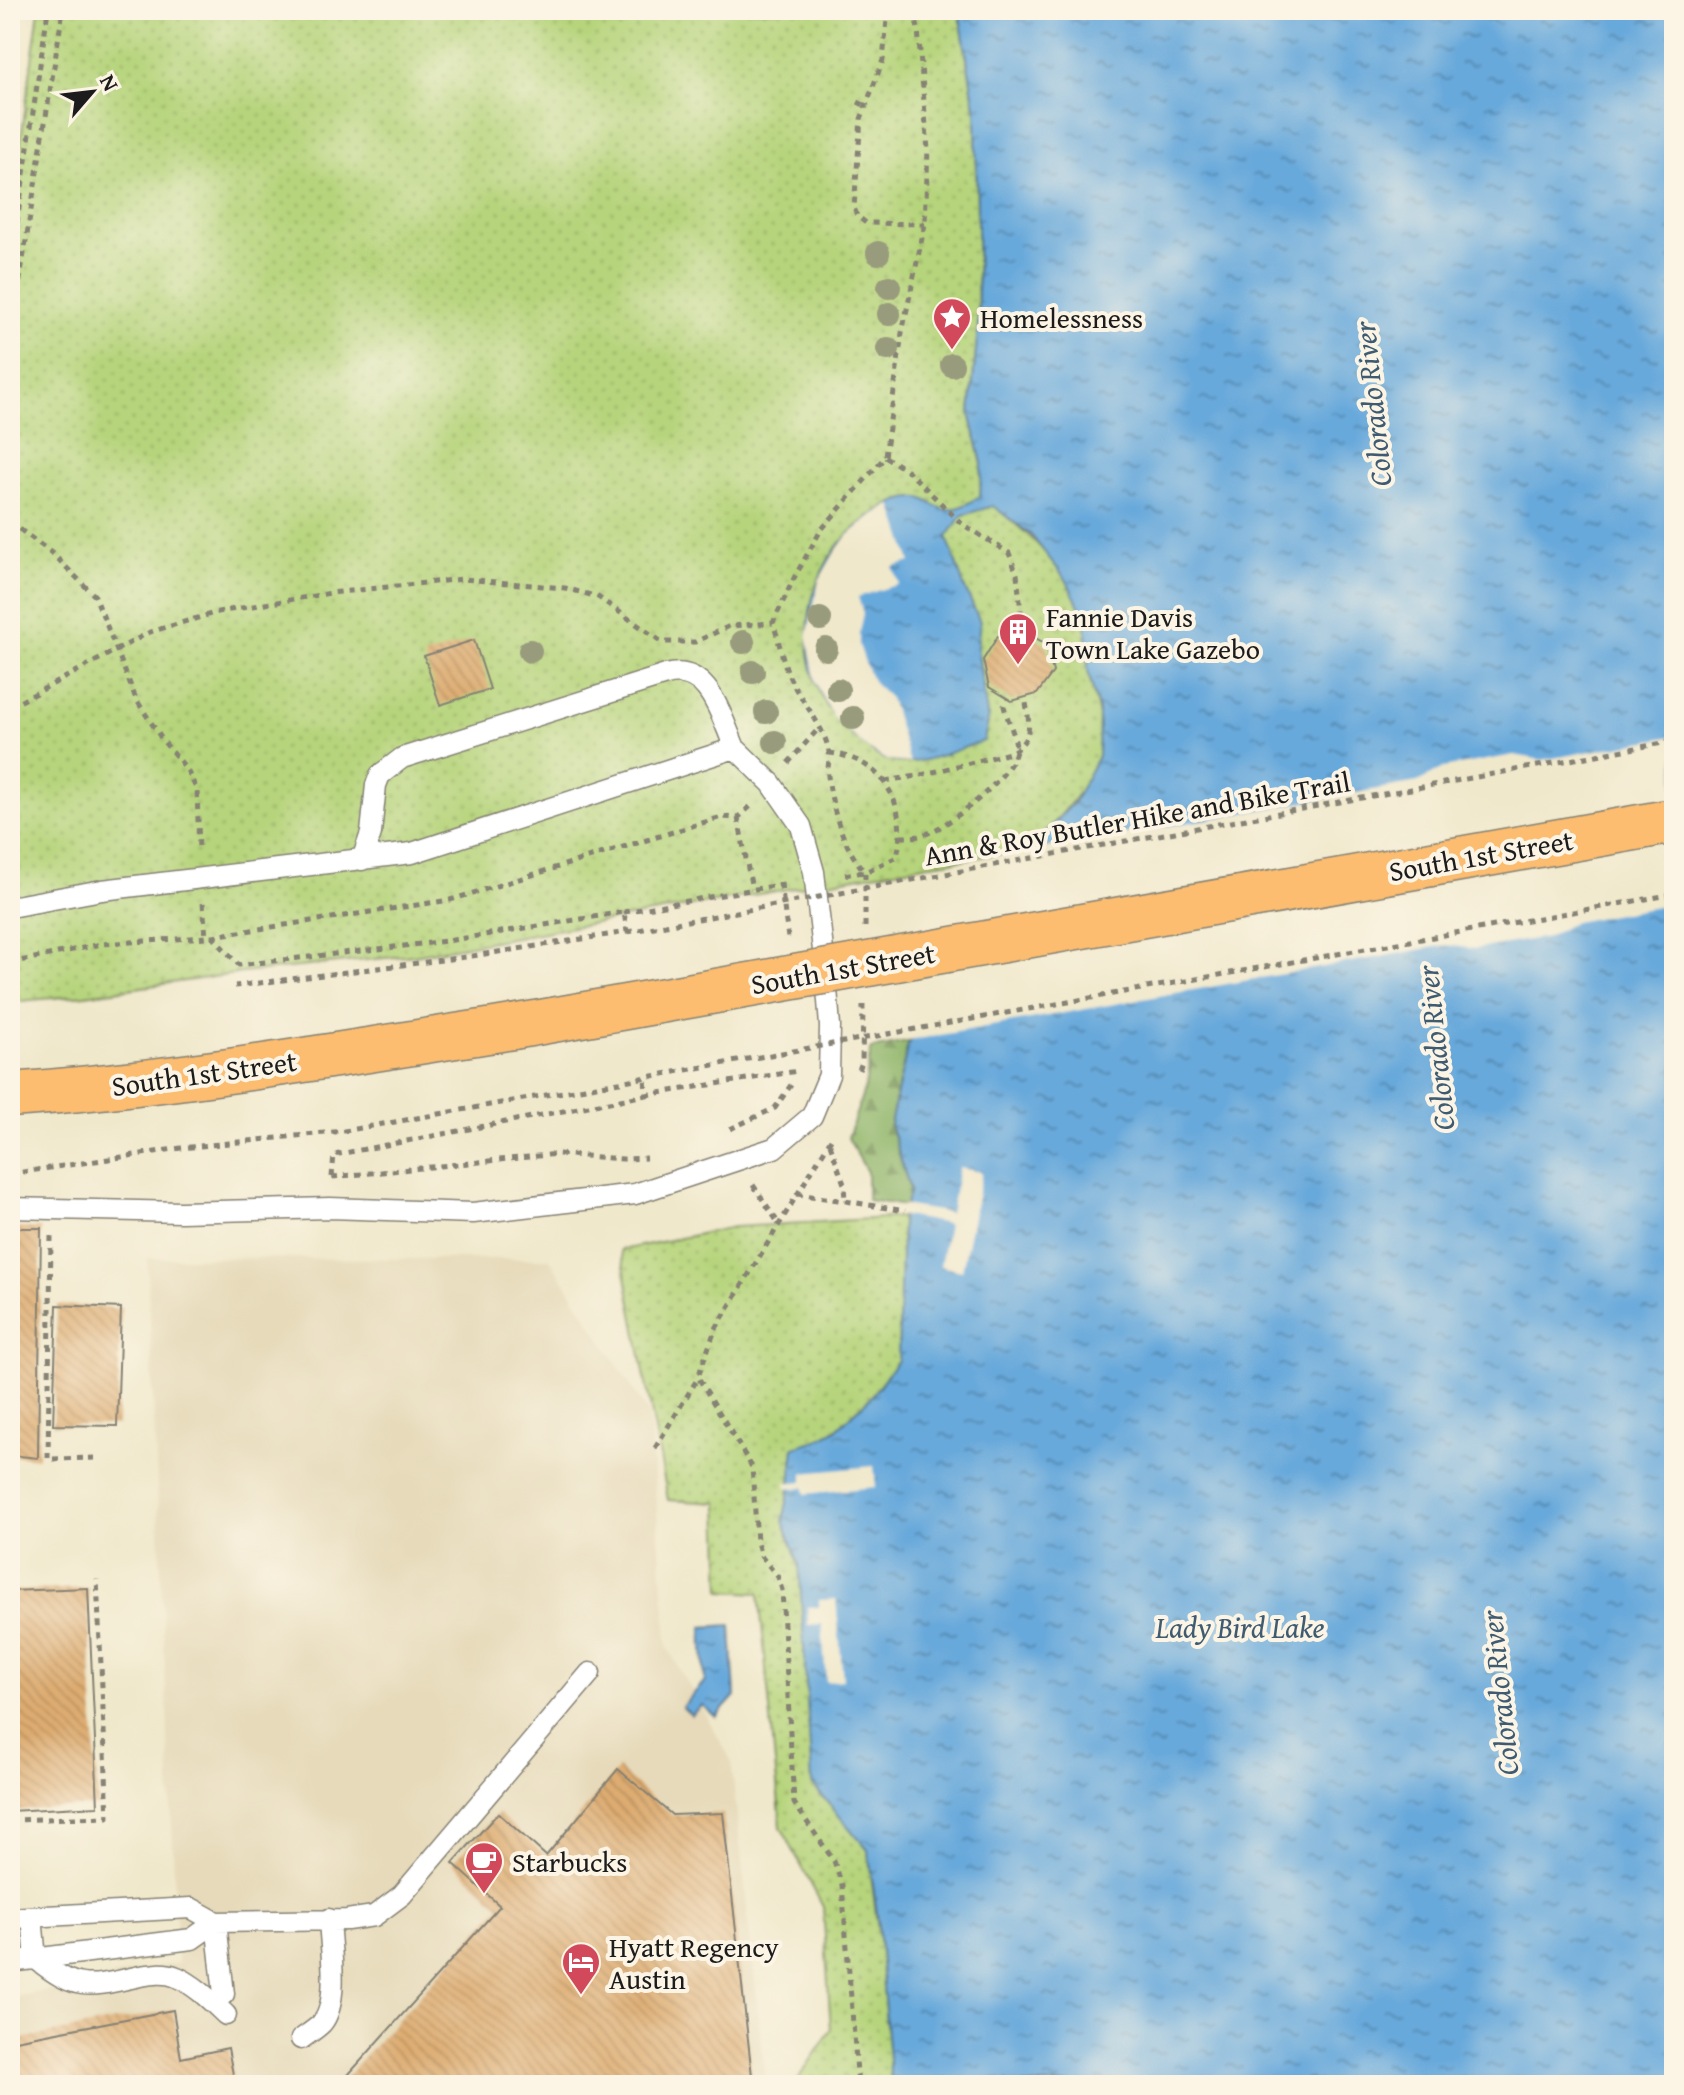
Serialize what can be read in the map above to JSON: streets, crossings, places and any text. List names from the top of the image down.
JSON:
{
  "streets": {
    "main road": ["South 1st Street"],
    "path": ["Ann & Roy Butler Hike and Bike Trail"]
  },
  "water": ["Colorado River", "Lady Bird Lake"],
  "places": {
    "place": ["Homelessness"],
    "building": ["Fannie Davis Town Lake Gazebo"],
    "cafe": ["Starbucks"],
    "hotel": ["Hyatt Regency Austin"]
  },
  "north": "top right"
}
